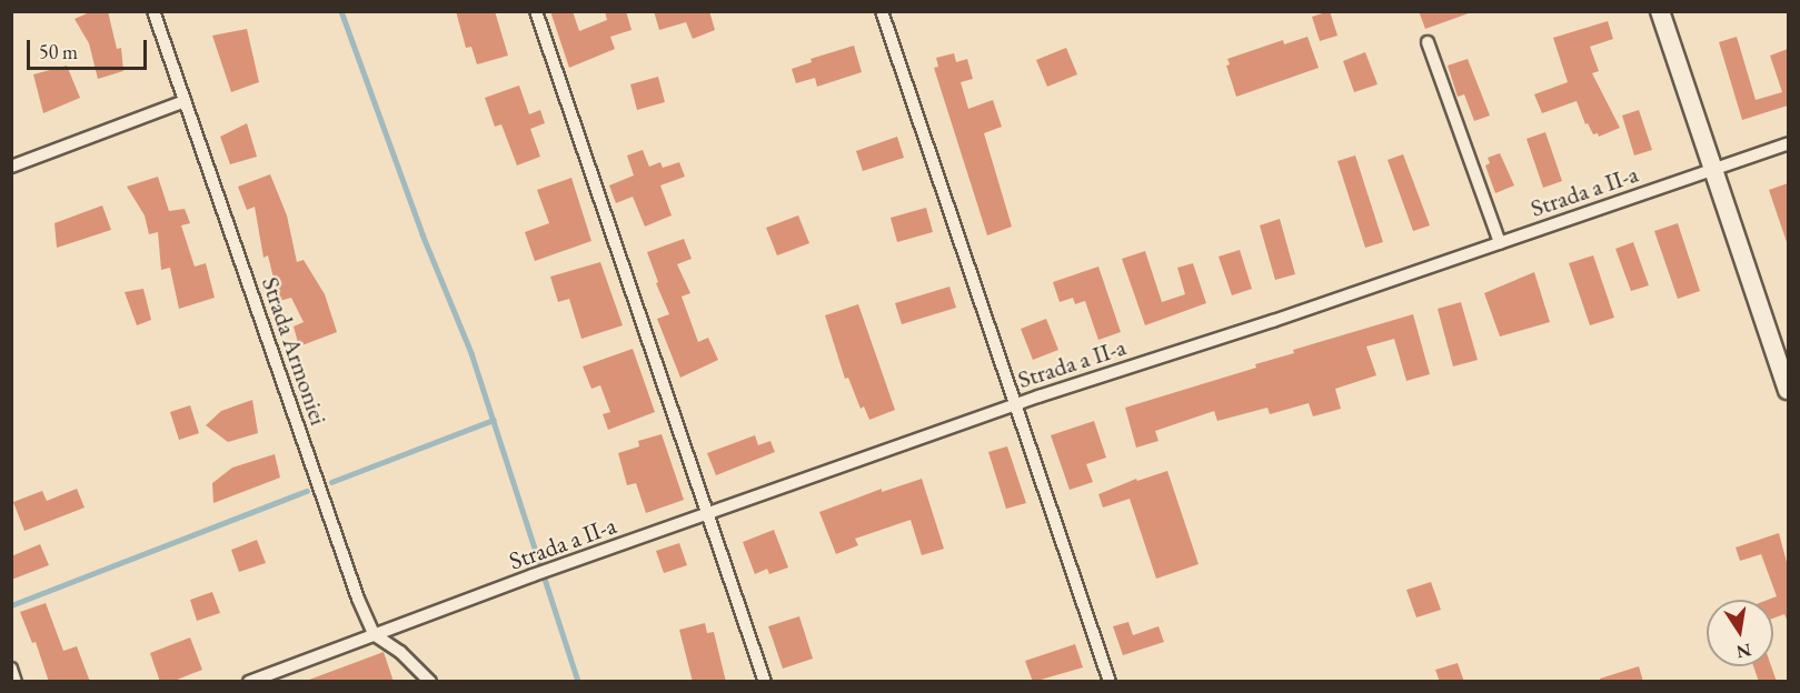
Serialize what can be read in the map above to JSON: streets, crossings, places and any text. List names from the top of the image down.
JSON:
{
  "streets": {
    "street": ["Strada a II-a", "Strada Armoniei"]
  },
  "crossings": [
    ["Strada a II-a", "Strada Armoniei"]
  ],
  "scale_bar": "50 m",
  "north": "bottom"
}
